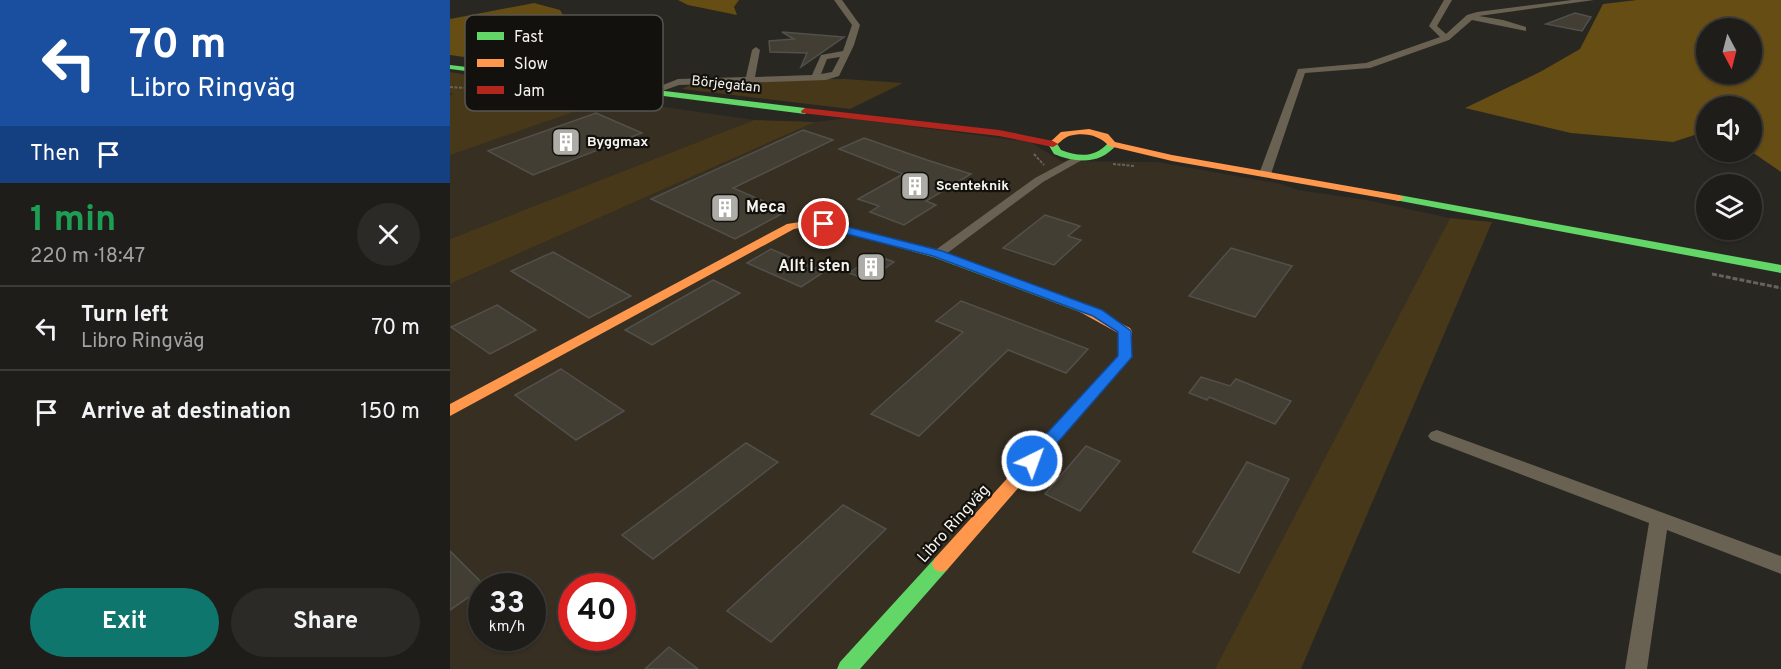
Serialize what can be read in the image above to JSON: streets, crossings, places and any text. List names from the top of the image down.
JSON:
{
  "streets": {
    "main road": ["Börjegatan", "Libro Ringväg"]
  },
  "places": {
    "building": [
      "Byggmax",
      "Scenteknik",
      "Meca",
      "Allt i sten"
    ]
  },
  "legend": ["Fast", "Slow", "Jam"],
  "north": "bottom",
  "page": {
    "turn": ["70 m", "Libro Ringväg"],
    "then": "Then",
    "heading": ["1 min", "220 m · 18:47"],
    "list": [
      {
        "name": "Turn left",
        "note": "Libro Ringväg",
        "value": "70 m"
      },
      {
        "name": "Arrive at destination",
        "value": "150 m"
      }
    ],
    "speed": "33 km/h",
    "limit": "40",
    "buttons": ["Exit", "Share"]
  }
}
